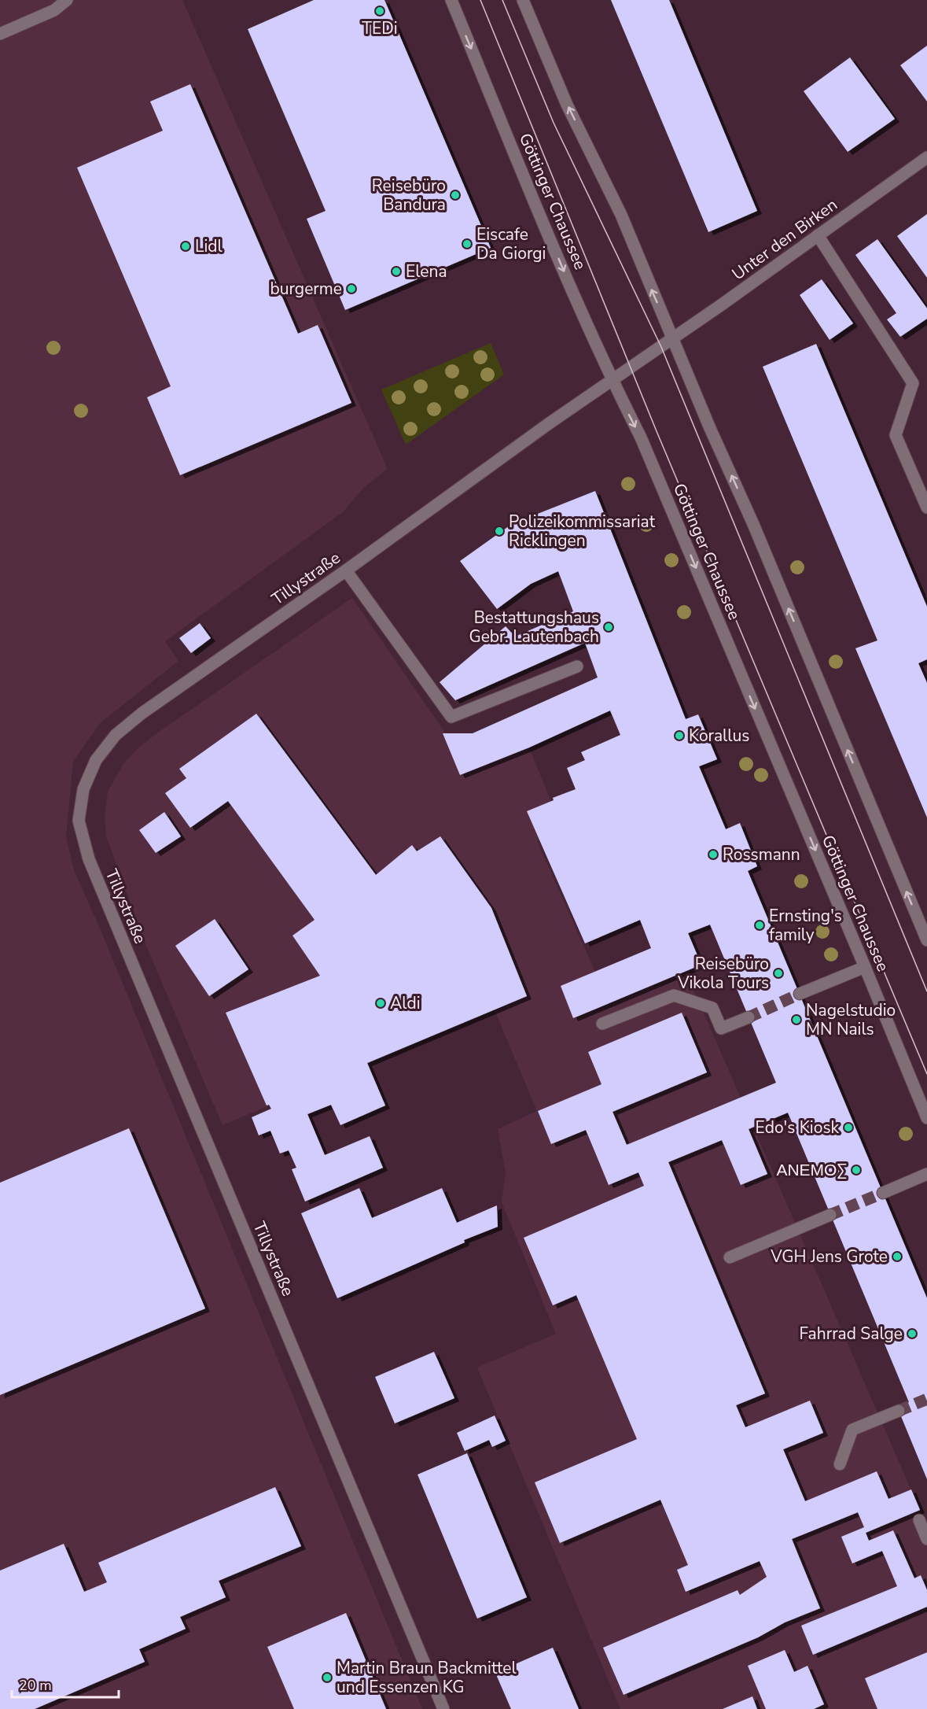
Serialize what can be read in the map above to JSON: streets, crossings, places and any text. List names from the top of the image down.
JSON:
{
  "streets": {
    "street": ["Göttinger Chaussee", "Unter den Birken", "Tillystraße"]
  },
  "crossings": [
    ["Göttinger Chaussee", "Tillystraße"],
    ["Unter den Birken", "Tillystraße"]
  ],
  "places": [
    "TEDi",
    "Reisebüro Bandura",
    "Eiscafe Da Giorgi",
    "Lidl",
    "Elena",
    "burgerme",
    "Polizeikommissariat Ricklingen",
    "Bestattungshaus Gebr. Lautenbach",
    "Korallus",
    "Rossmann",
    "Ernsting's family",
    "Reisebüro Vikola Tours",
    "Aldi",
    "Nagelstudio MN Nails",
    "Edo's Kiosk",
    "ΑΝΕΜΟΣ",
    "VGH Jens Grote",
    "Fahrrad Salge",
    "Martin Braun Backmittel und Essenzen KG"
  ],
  "scale_bar": "20 m"
}
